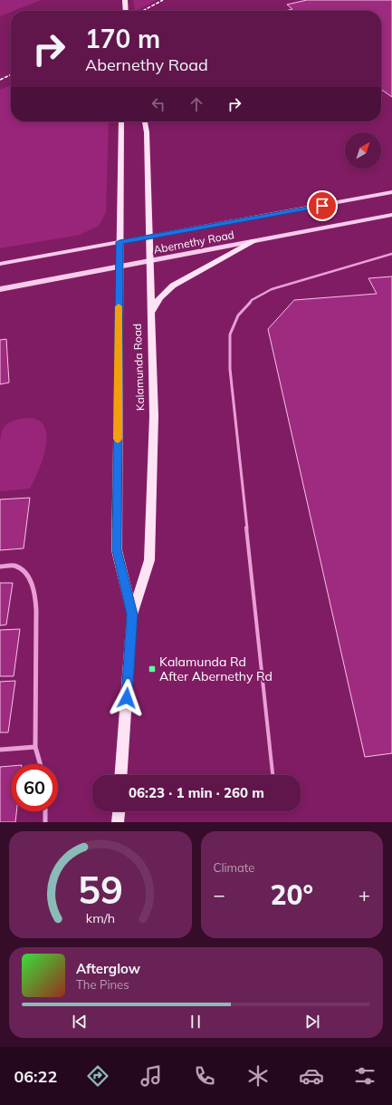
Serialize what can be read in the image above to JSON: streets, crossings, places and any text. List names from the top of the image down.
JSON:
{
  "streets": {
    "main road": ["Abernethy Road", "Kalamunda Road"]
  },
  "crossings": [
    ["Abernethy Road", "Kalamunda Road"]
  ],
  "places": {
    "transit": ["Kalamunda Rd After Abernethy Rd"]
  },
  "north": "top right",
  "page": {
    "turn": ["170 m", "Abernethy Road"],
    "limit": "60",
    "trip": "06:23 · 1 min · 260 m",
    "tile": "Climate",
    "heat": ["−", "20°", "+"],
    "song": ["Afterglow", "The Pines"],
    "tabs": "06:22",
    "gauge": ["59", "km/h"]
  }
}
